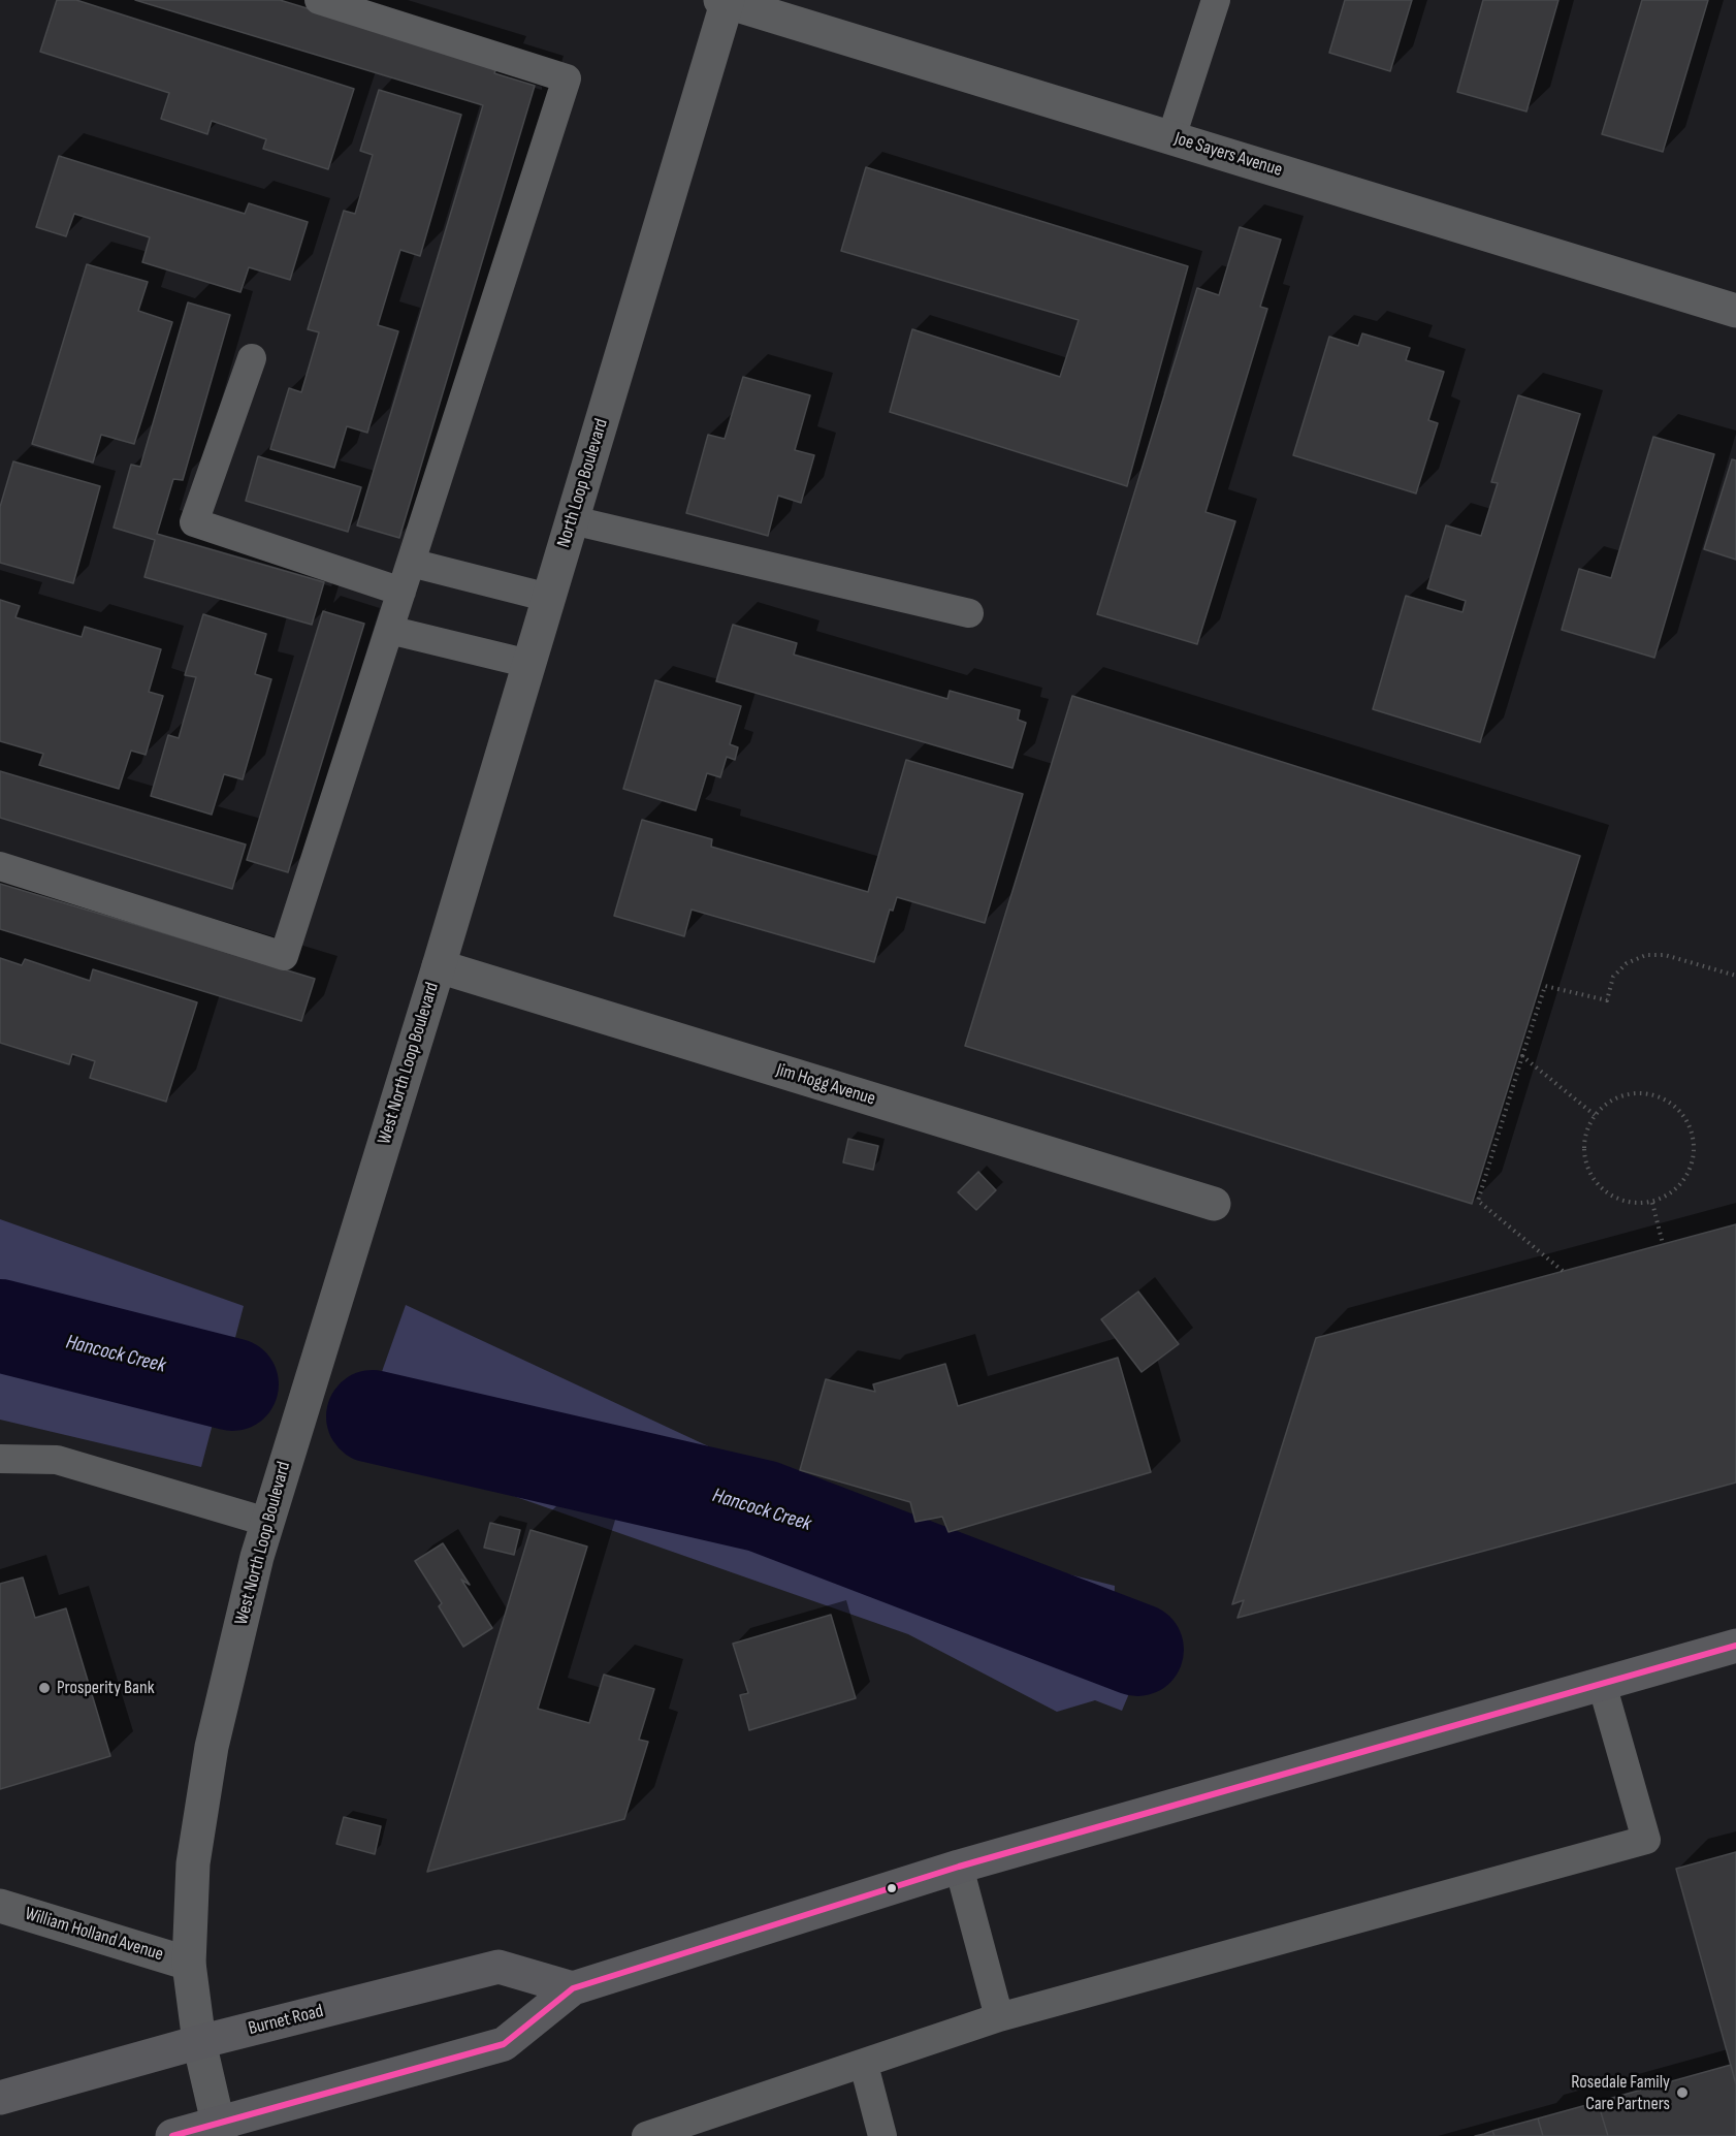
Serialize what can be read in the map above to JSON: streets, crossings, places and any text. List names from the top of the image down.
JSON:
{
  "streets": {
    "main road": ["Burnet Road"],
    "street": [
      "Joe Sayers Avenue",
      "North Loop Boulevard",
      "West North Loop Boulevard",
      "Jim Hogg Avenue",
      "William Holland Avenue"
    ]
  },
  "crossings": [
    ["Joe Sayers Avenue", "North Loop Boulevard"],
    ["North Loop Boulevard", "West North Loop Boulevard"],
    ["North Loop Boulevard", "Jim Hogg Avenue"],
    ["West North Loop Boulevard", "Jim Hogg Avenue"],
    ["West North Loop Boulevard", "William Holland Avenue"],
    ["West North Loop Boulevard", "Burnet Road"]
  ],
  "water": ["Hancock Creek"],
  "places": ["Prosperity Bank", "Rosedale Family Care Partners"]
}
